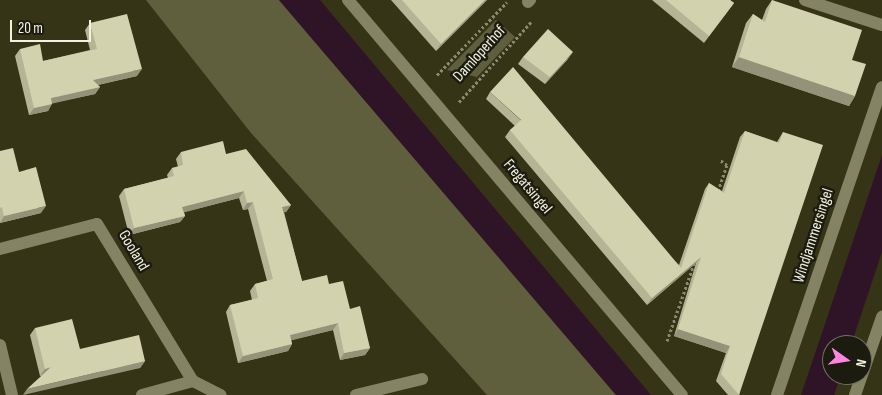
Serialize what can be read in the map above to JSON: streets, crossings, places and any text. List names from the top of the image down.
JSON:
{
  "streets": {
    "street": ["Fregatsingel", "Windjammersingel", "Gooland"],
    "path": ["Damloperhof"]
  },
  "crossings": [
    ["Damloperhof", "Fregatsingel"]
  ],
  "scale_bar": "20 m",
  "north": "right"
}
